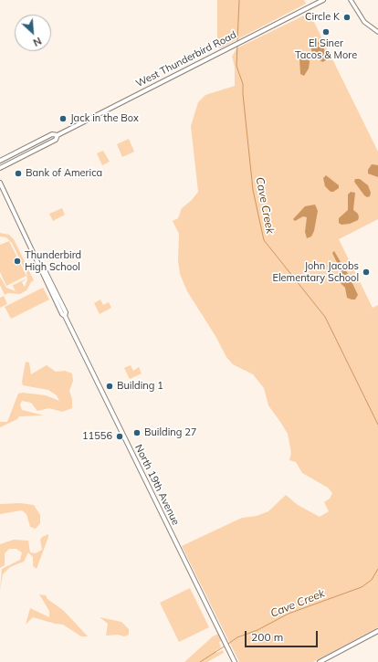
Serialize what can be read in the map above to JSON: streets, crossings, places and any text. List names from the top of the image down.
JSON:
{
  "streets": {
    "main road": ["West Thunderbird Road", "North 19th Avenue"]
  },
  "water": ["Cave Creek"],
  "places": [
    "Circle K",
    "El Siner Tacos & More",
    "Jack in the Box",
    "Bank of America",
    "Thunderbird High School",
    "John Jacobs Elementary School",
    "Building 1",
    "Building 27",
    "11556"
  ],
  "scale_bar": "200 m",
  "north": "bottom right"
}
